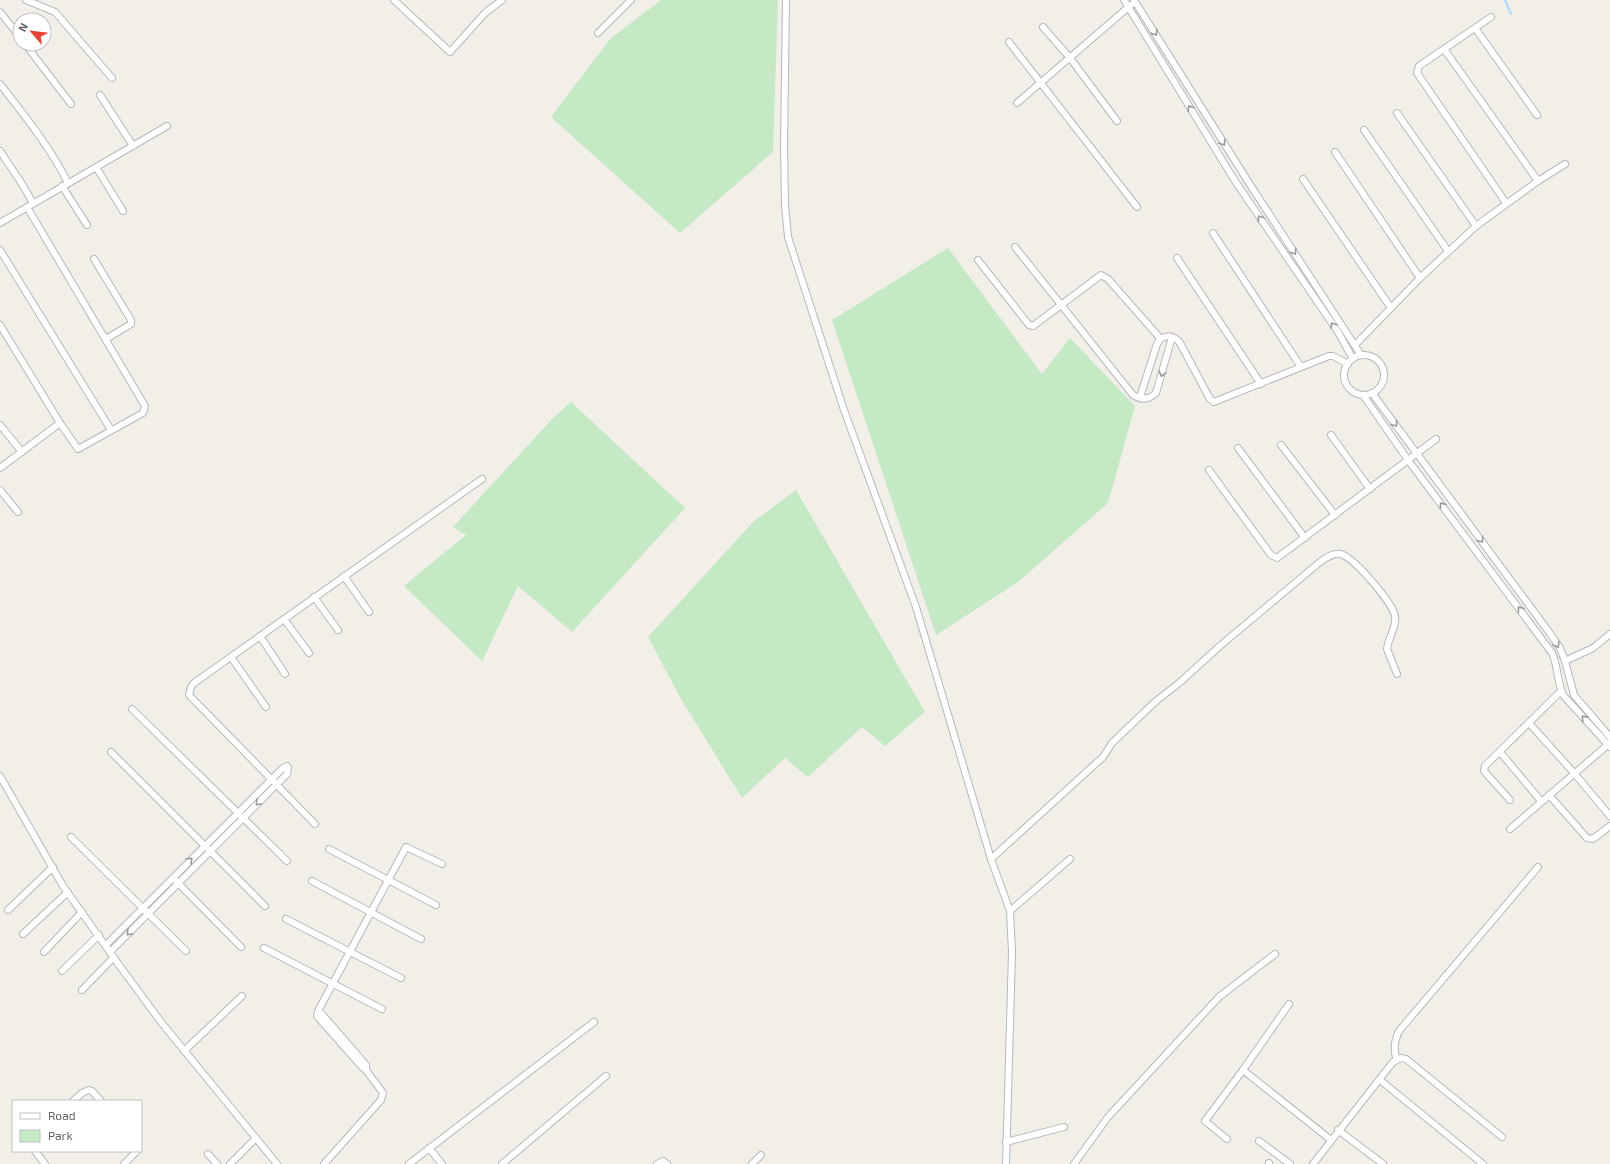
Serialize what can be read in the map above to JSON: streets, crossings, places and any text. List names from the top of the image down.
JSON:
{
  "legend": ["Road", "Park"],
  "north": "top left"
}
